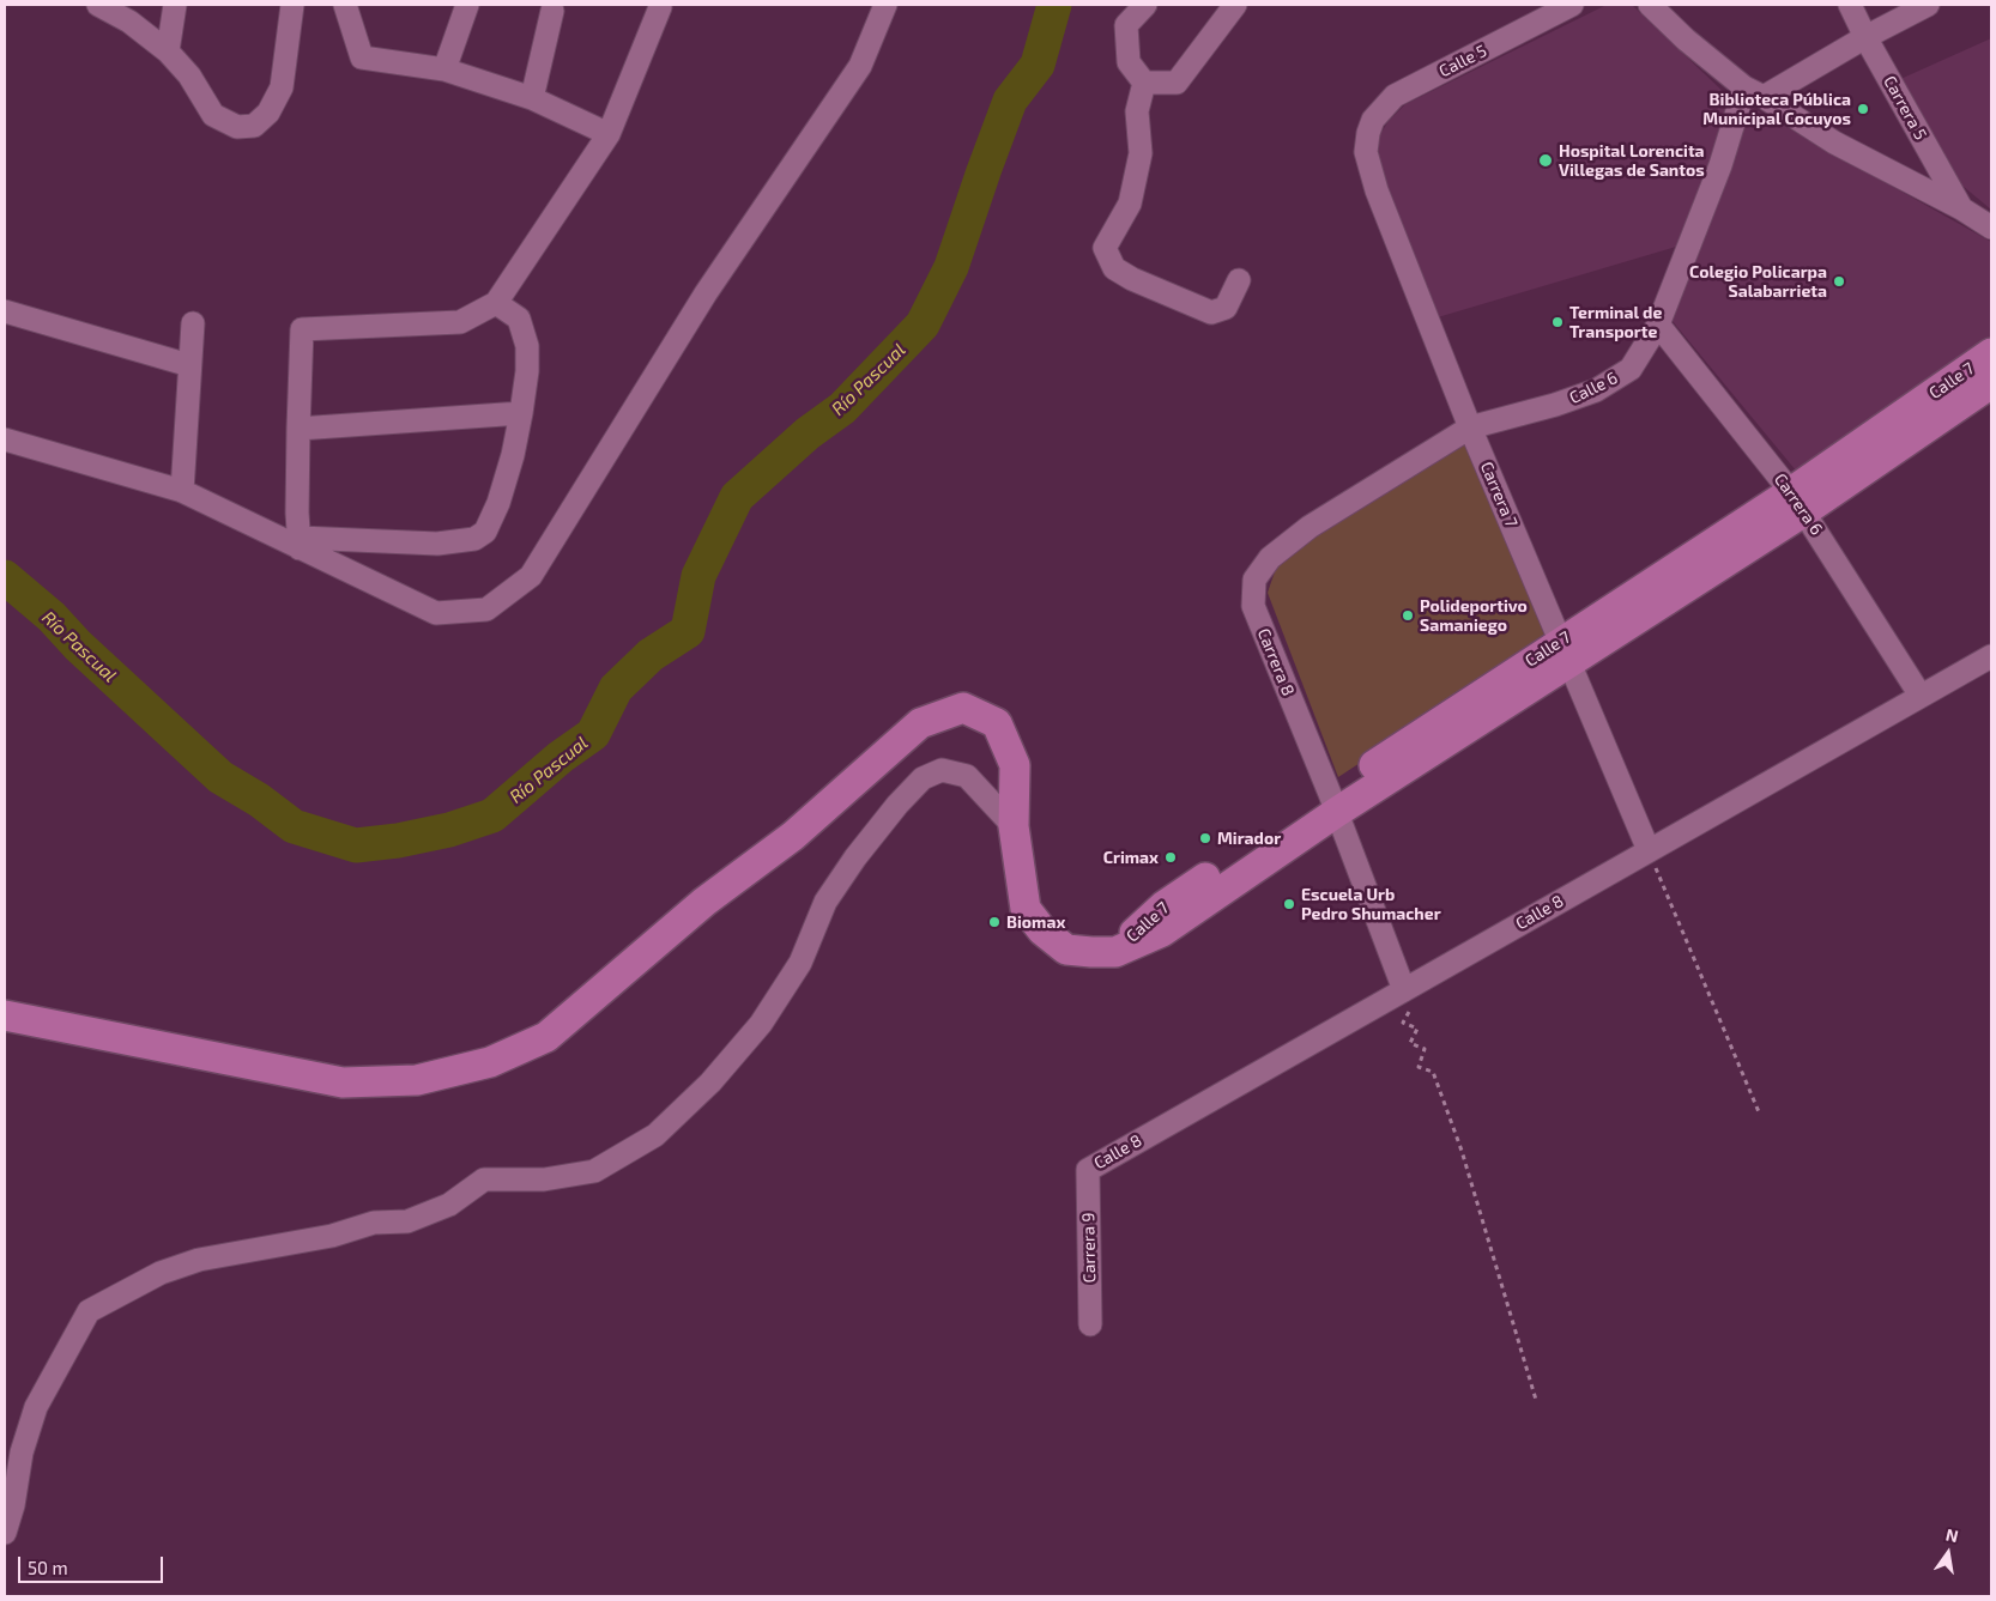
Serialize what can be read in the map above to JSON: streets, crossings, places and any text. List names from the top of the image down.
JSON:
{
  "streets": {
    "main road": ["Calle 7"],
    "street": [
      "Calle 5",
      "Carrera 5",
      "Calle 6",
      "Carrera 7",
      "Carrera 6",
      "Carrera 8",
      "Calle 8",
      "Carrera 9"
    ]
  },
  "crossings": [
    ["Calle 5", "Carrera 7"],
    ["Calle 7", "Carrera 7"],
    ["Calle 7", "Carrera 6"],
    ["Calle 7", "Carrera 8"],
    ["Calle 6", "Carrera 7"],
    ["Calle 6", "Carrera 6"],
    ["Calle 6", "Carrera 8"],
    ["Carrera 7", "Carrera 8"],
    ["Carrera 7", "Calle 8"],
    ["Carrera 6", "Calle 8"],
    ["Carrera 8", "Calle 8"],
    ["Calle 8", "Carrera 9"]
  ],
  "water": ["Río Pascual"],
  "places": [
    "Biblioteca Pública Municipal Cocuyos",
    "Hospital Lorencita Villegas de Santos",
    "Colegio Policarpa Salabarrieta",
    "Terminal de Transporte",
    "Polideportivo Samaniego",
    "Mirador",
    "Crimax",
    "Escuela Urb Pedro Shumacher",
    "Biomax"
  ],
  "scale_bar": "50 m",
  "north": "top"
}
